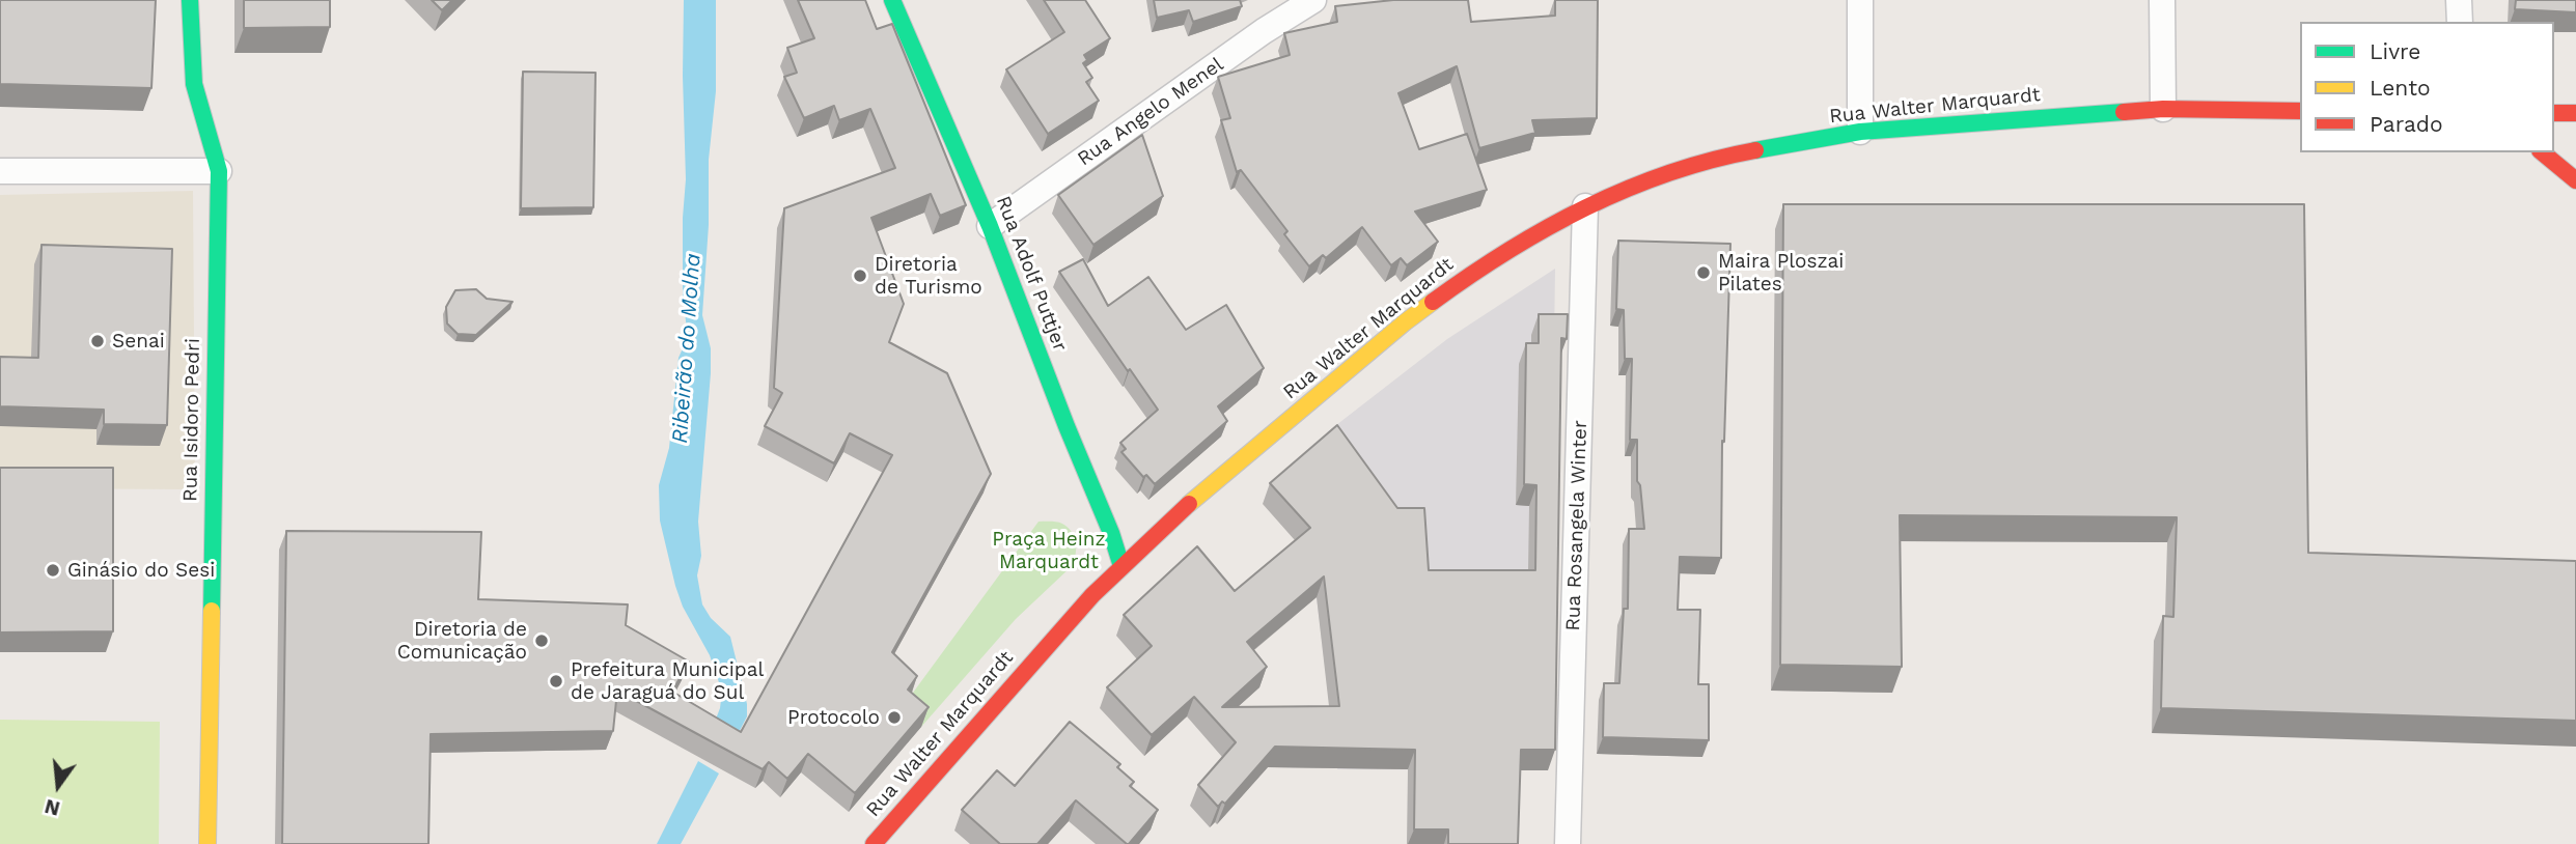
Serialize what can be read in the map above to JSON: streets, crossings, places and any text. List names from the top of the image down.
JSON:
{
  "streets": {
    "main road": ["Rua Walter Marquardt", "Rua Adolf Puttjer", "Rua Isidoro Pedri"],
    "street": ["Rua Angelo Menel", "Rua Rosangela Winter"]
  },
  "crossings": [
    ["Rua Walter Marquardt", "Rua Adolf Puttjer"],
    ["Rua Walter Marquardt", "Rua Rosangela Winter"],
    ["Rua Angelo Menel", "Rua Adolf Puttjer"]
  ],
  "water": ["Ribeirão do Molha"],
  "parks": ["Praça Heinz Marquardt"],
  "places": [
    "Maira Ploszai Pilates",
    "Diretoria de Turismo",
    "Senai",
    "Ginásio do Sesi",
    "Diretoria de Comunicação",
    "Prefeitura Municipal de Jaraguá do Sul",
    "Protocolo"
  ],
  "legend": ["Livre", "Lento", "Parado"],
  "north": "bottom"
}
